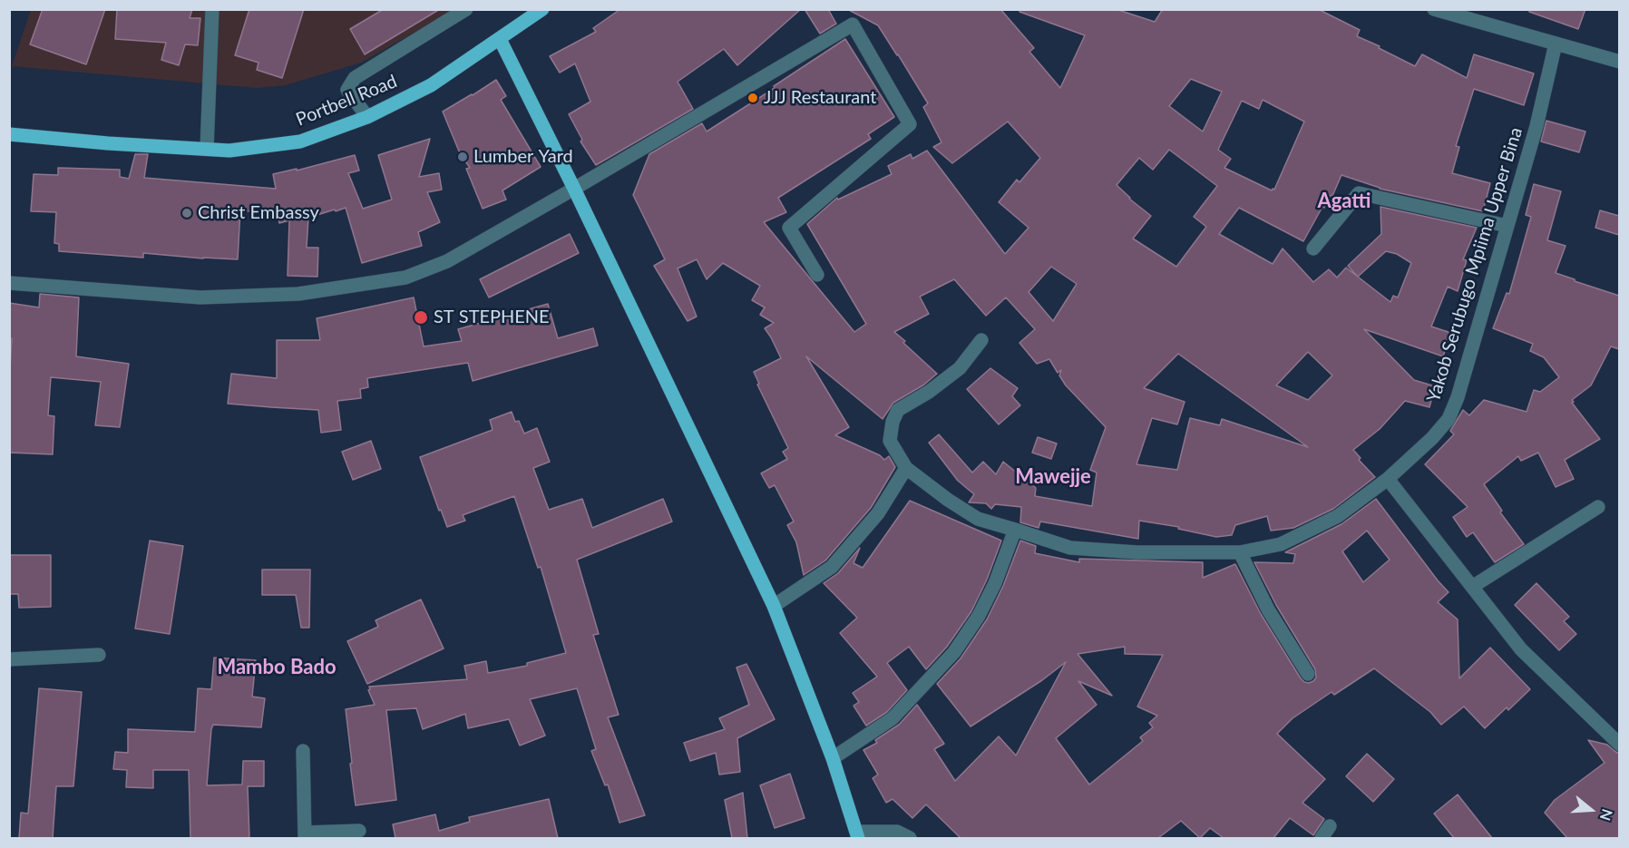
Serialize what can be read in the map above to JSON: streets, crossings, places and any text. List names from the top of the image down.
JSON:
{
  "streets": {
    "main road": ["Portbell Road"],
    "street": ["Yakob Serubugo Mpiima Upper Bina"]
  },
  "districts": ["Agatti", "Mawejje", "Mambo Bado"],
  "places": [
    "JJJ Restaurant",
    "Lumber Yard",
    "Christ Embassy",
    "ST STEPHENE"
  ],
  "north": "right"
}
